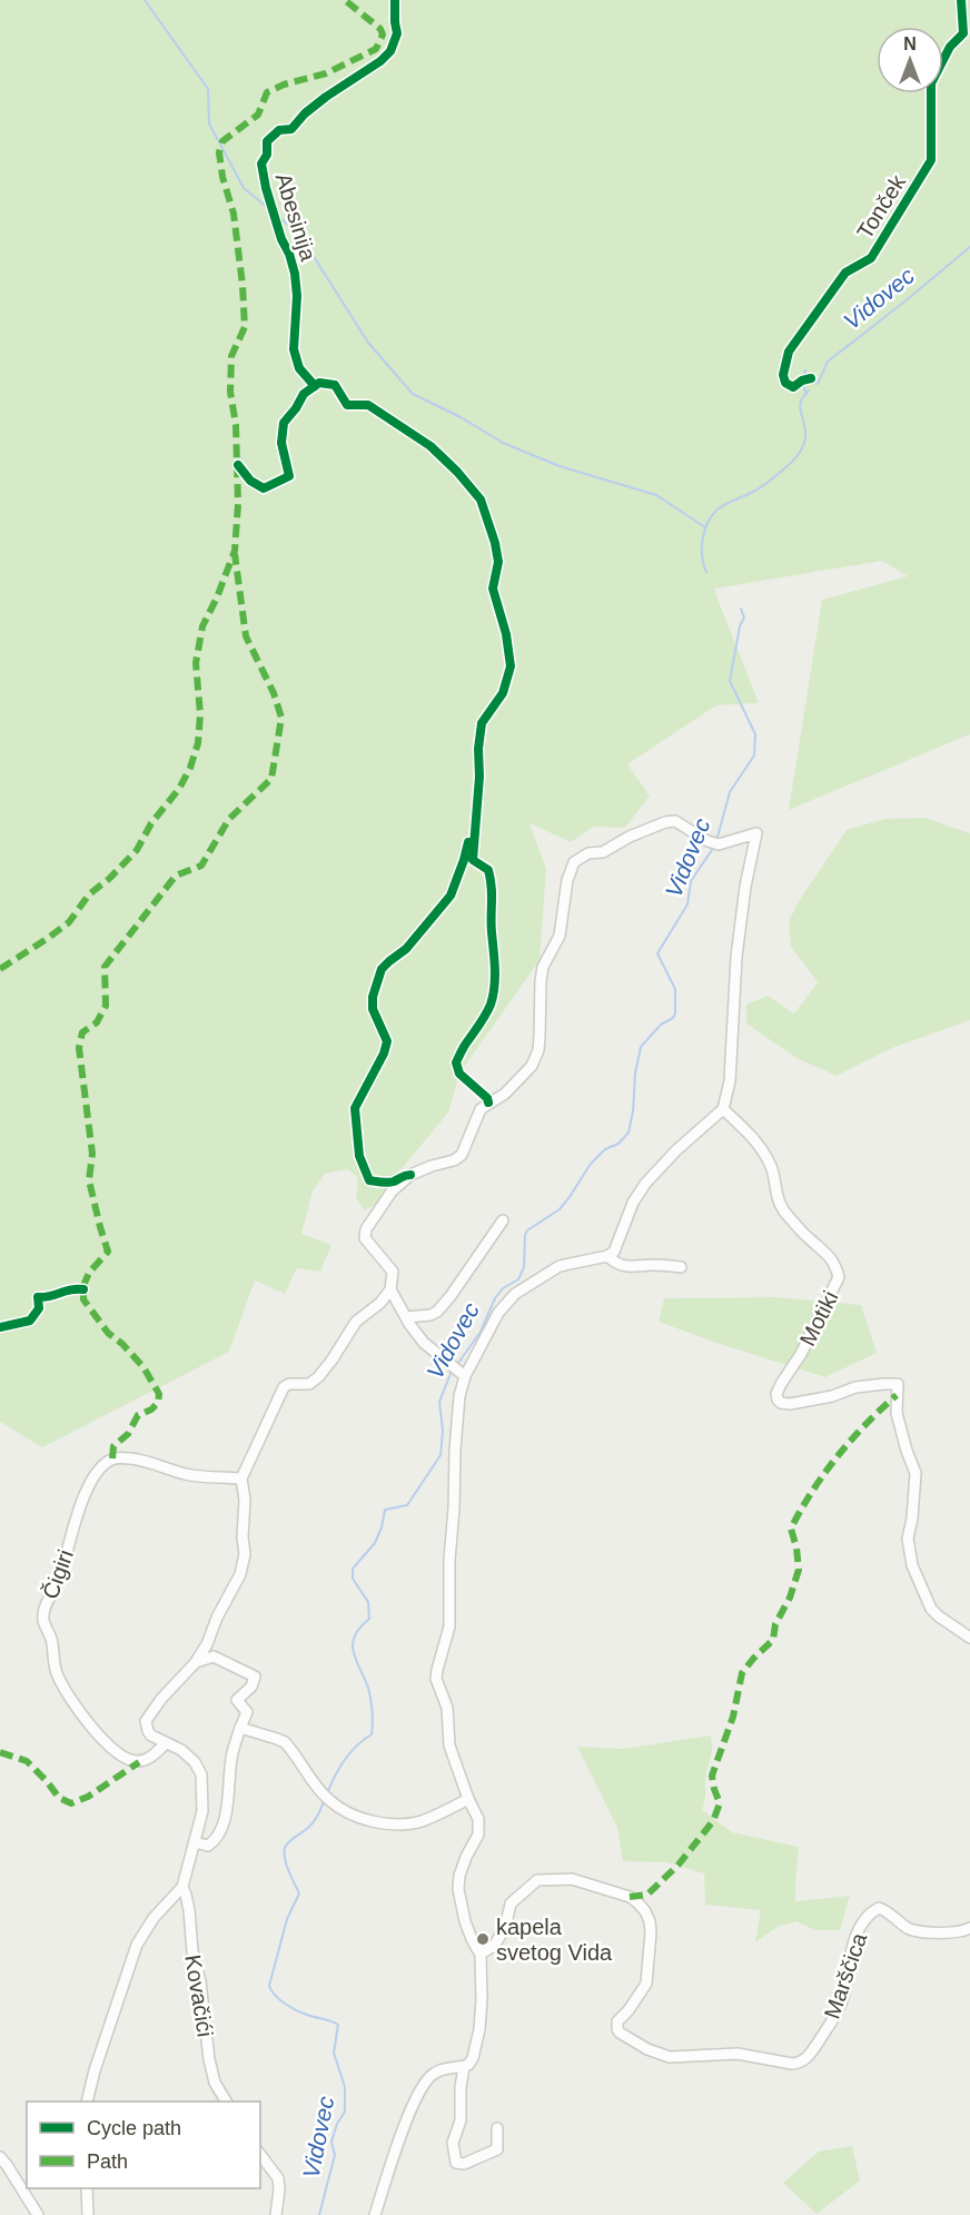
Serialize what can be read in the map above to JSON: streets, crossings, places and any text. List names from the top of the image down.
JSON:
{
  "streets": {
    "street": [
      "Motiki",
      "Čigiri",
      "Marščica",
      "Kovačići"
    ],
    "cycle path": ["Tonček", "Abesinija"]
  },
  "water": ["Vidovec"],
  "places": ["kapela svetog Vida"],
  "legend": ["Cycle path", "Path"],
  "north": "top"
}
